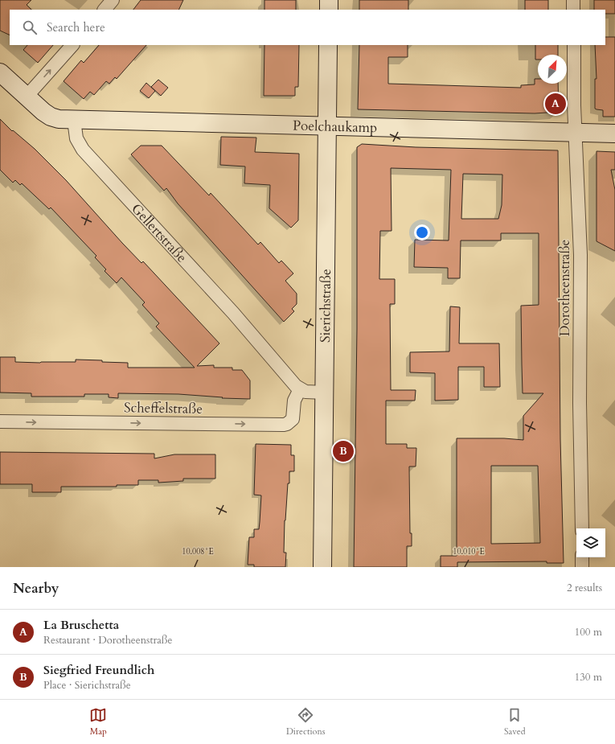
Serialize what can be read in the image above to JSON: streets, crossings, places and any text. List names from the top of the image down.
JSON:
{
  "streets": {
    "street": [
      "Poelchaukamp",
      "Gellertstraße",
      "Dorotheenstraße",
      "Sierichstraße",
      "Scheffelstraße"
    ]
  },
  "crossings": [
    ["Poelchaukamp", "Gellertstraße"],
    ["Poelchaukamp", "Dorotheenstraße"],
    ["Poelchaukamp", "Sierichstraße"],
    ["Gellertstraße", "Scheffelstraße"]
  ],
  "one_way": ["Scheffelstraße"],
  "north": "top right",
  "page": {
    "search": "Search here",
    "pins": ["A", "B"],
    "heading": ["Nearby", "2 results"],
    "list": [
      {
        "mark": "A",
        "name": "La Bruschetta",
        "note": "Restaurant · Dorotheenstraße",
        "value": "100 m"
      },
      {
        "mark": "B",
        "name": "Siegfried Freundlich",
        "note": "Place · Sierichstraße",
        "value": "130 m"
      }
    ],
    "nav": ["Map", "Directions", "Saved"]
  },
  "coordinates": ["10.008°E", "10.010°E"]
}
